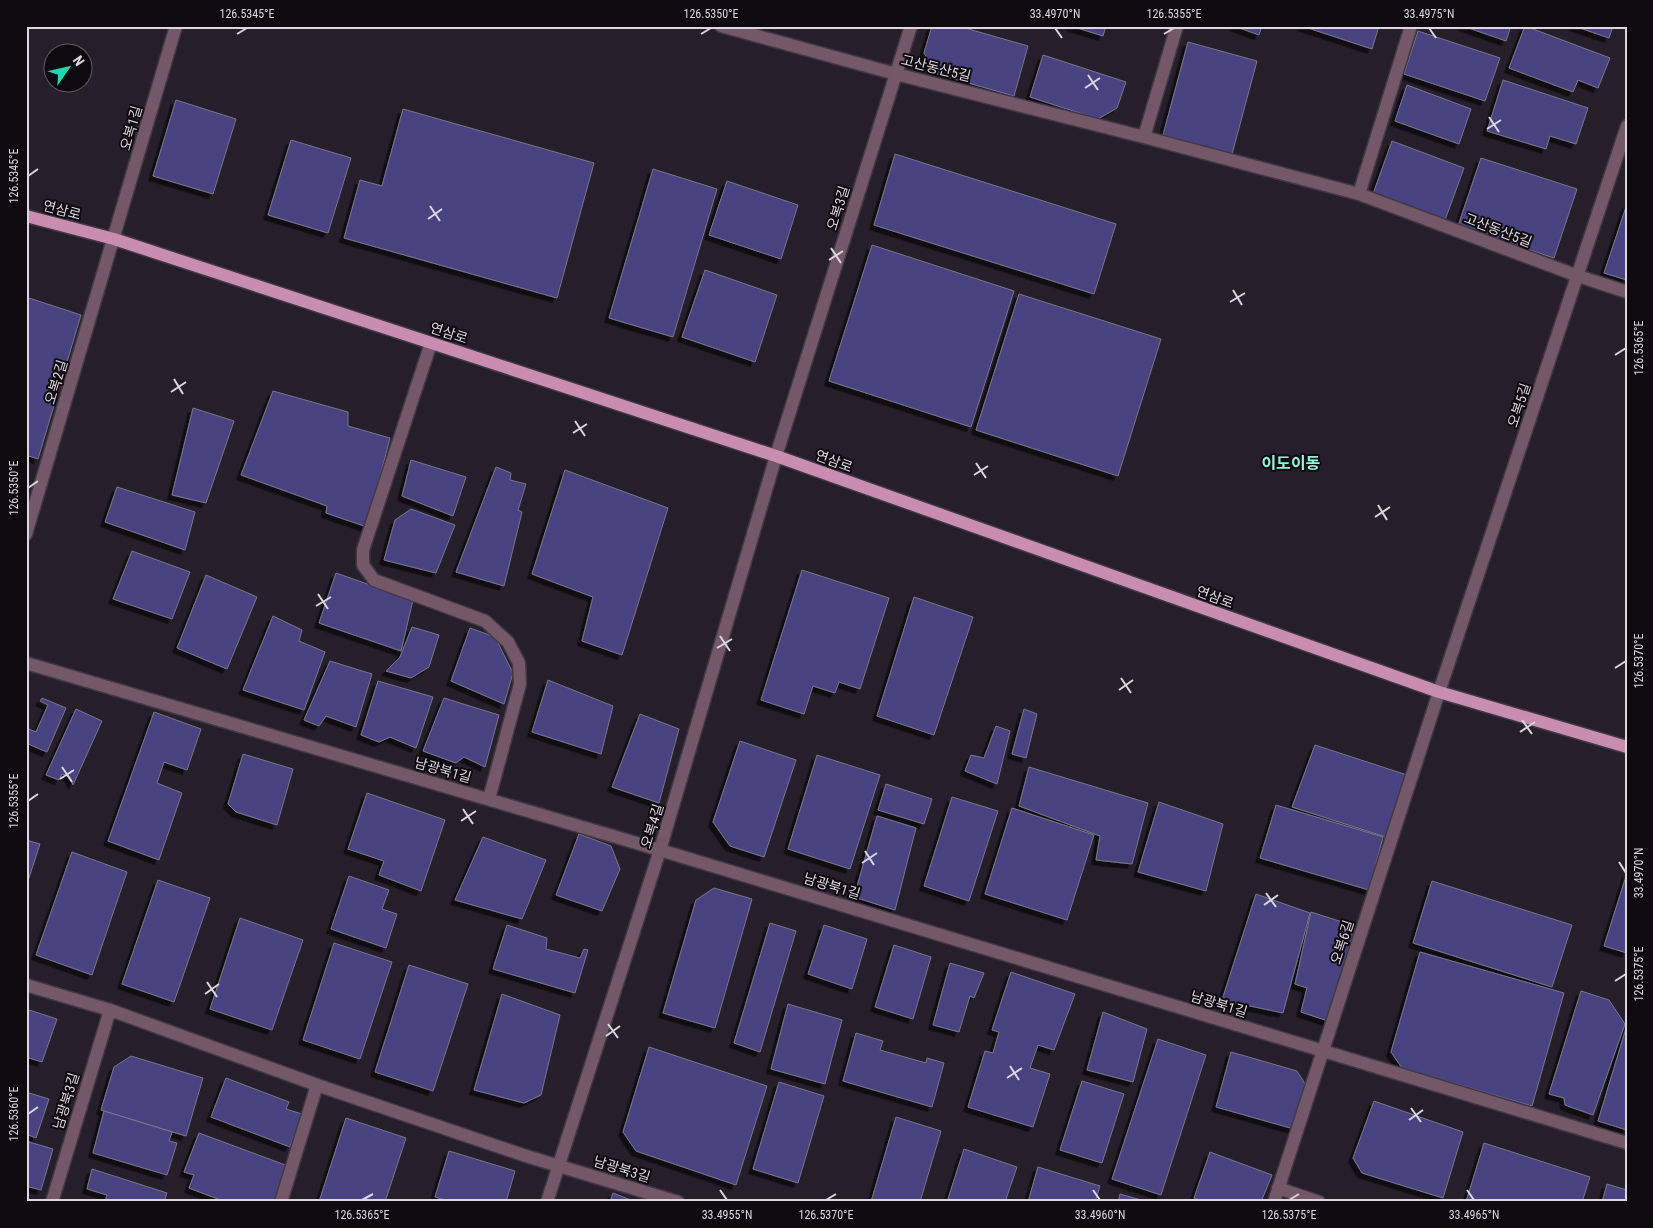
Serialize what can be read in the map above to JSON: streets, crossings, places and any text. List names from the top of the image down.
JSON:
{
  "streets": {
    "main road": ["연삼로"],
    "street": [
      "고산동산5길",
      "오복1길",
      "오복3길",
      "오복2길",
      "오복5길",
      "남광북1길",
      "오복4길",
      "오복6길",
      "남광북3길"
    ]
  },
  "crossings": [
    ["고산동산5길", "오복3길"],
    ["고산동산5길", "오복5길"],
    ["오복1길", "연삼로"],
    ["오복1길", "오복2길"],
    ["오복3길", "연삼로"],
    ["오복3길", "오복4길"],
    ["연삼로", "오복2길"],
    ["연삼로", "오복5길"],
    ["연삼로", "오복4길"],
    ["연삼로", "오복6길"],
    ["오복5길", "오복6길"],
    ["남광북1길", "오복4길"],
    ["남광북1길", "오복6길"],
    ["오복4길", "남광북3길"]
  ],
  "districts": ["이도이동"],
  "north": "top right",
  "coordinates": [
    "126.5345°E",
    "126.5350°E",
    "33.4970°N",
    "126.5355°E",
    "33.4975°N",
    "126.5365°E",
    "126.5370°E",
    "126.5375°E",
    "126.5360°E",
    "33.4955°N",
    "33.4960°N",
    "33.4965°N"
  ]
}
